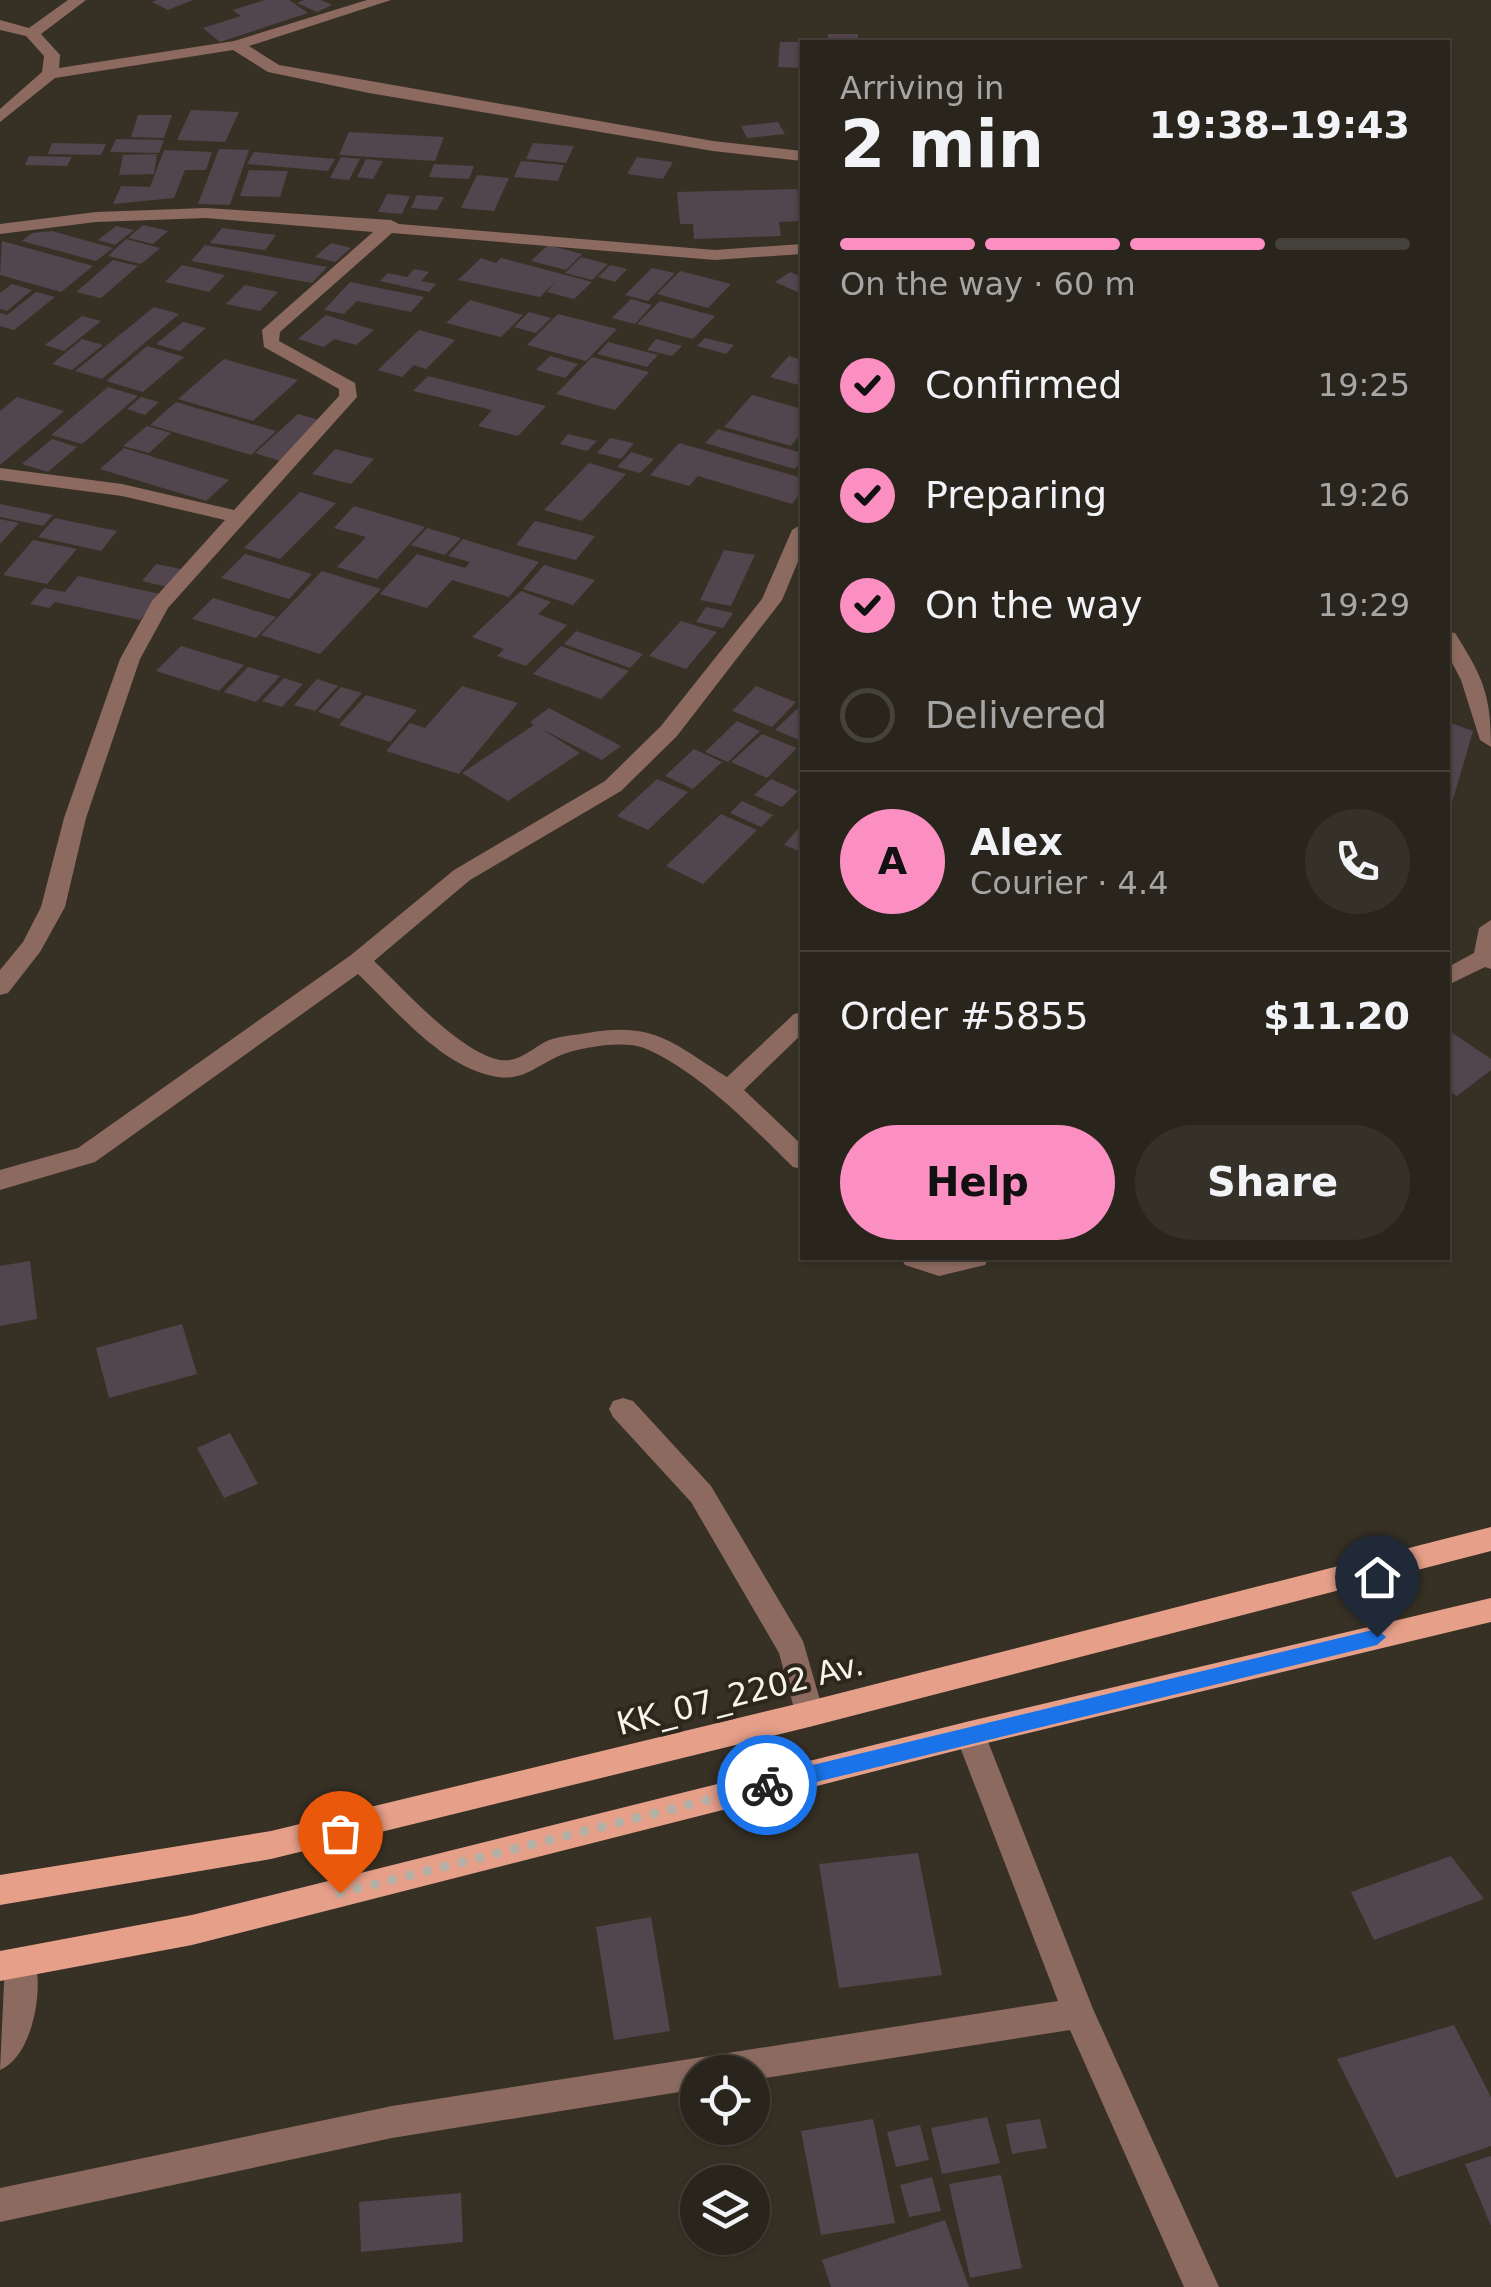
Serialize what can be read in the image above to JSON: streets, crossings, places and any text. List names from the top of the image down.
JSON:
{
  "streets": {
    "main road": ["KK_07_2202 Av."]
  },
  "page": {
    "heading": ["2 min", "Arriving in", "19:38–19:43"],
    "panel": [
      "Alex",
      "Courier · 4.4",
      "Order #5855",
      "$11.20"
    ],
    "bar": "On the way · 60 m",
    "list": [
      ["Confirmed", "19:25"],
      ["Preparing", "19:26"],
      ["On the way", "19:29"],
      "Delivered"
    ],
    "round": "A",
    "buttons": ["Help", "Share"]
  }
}
